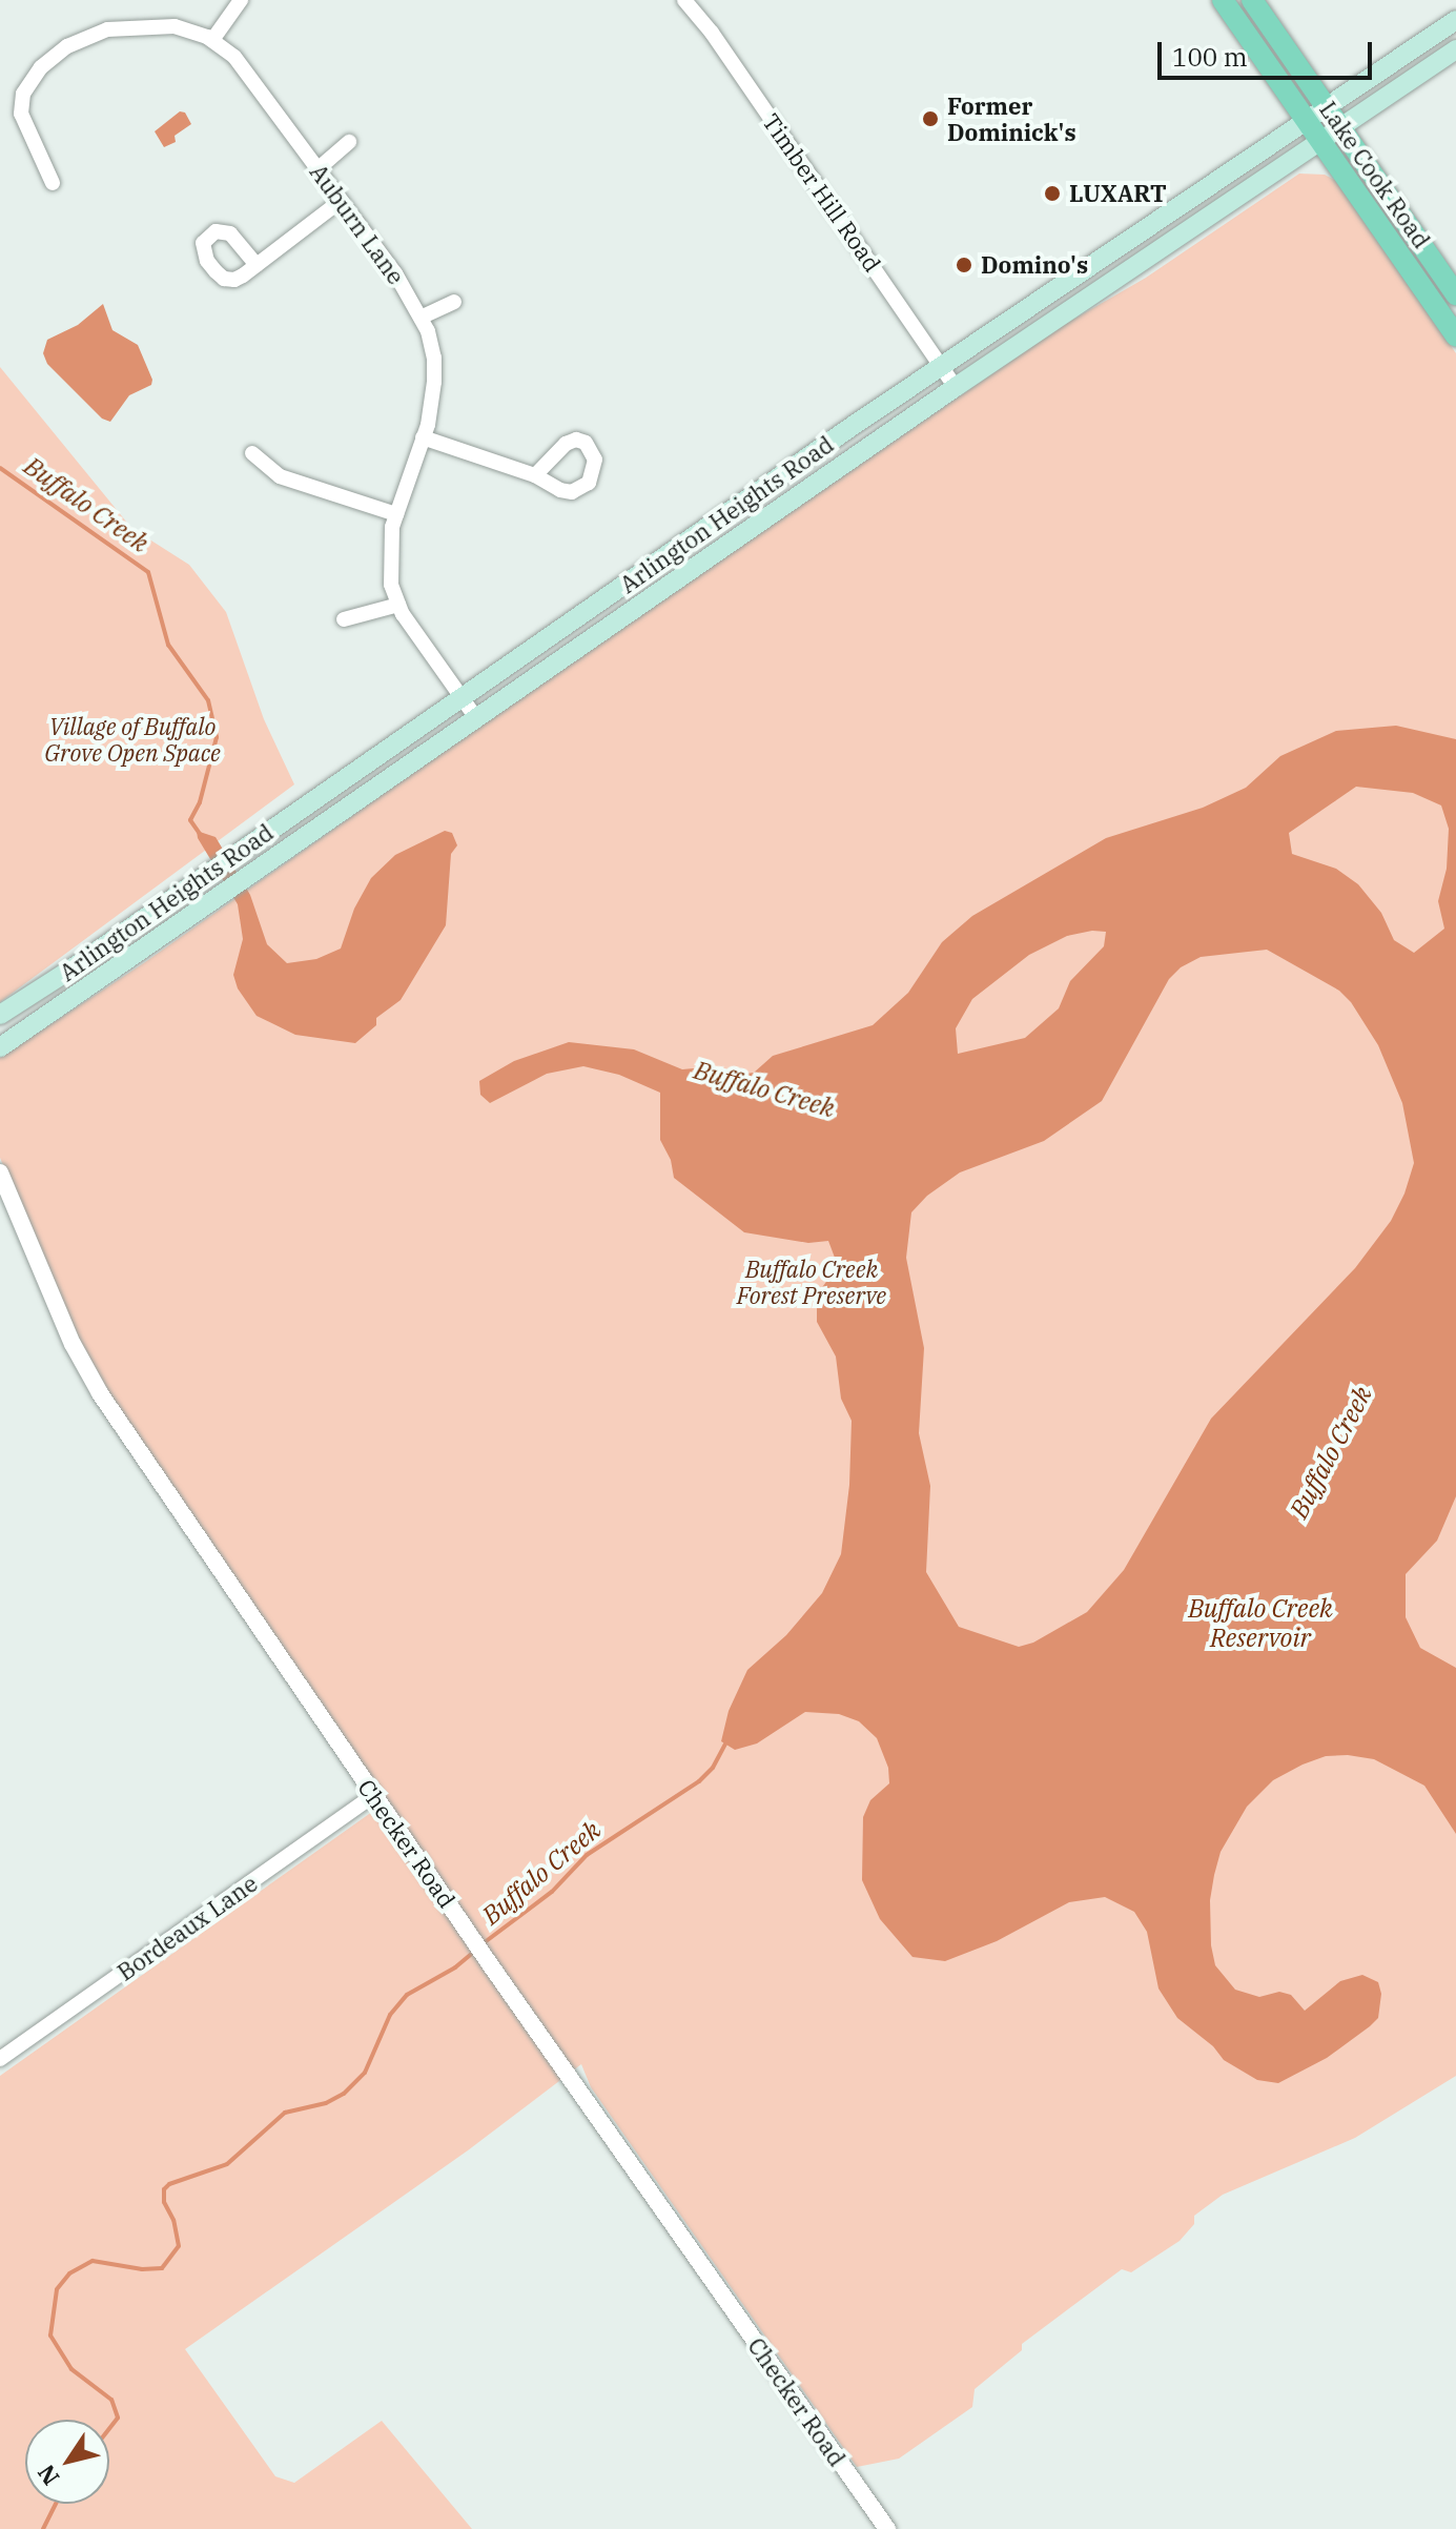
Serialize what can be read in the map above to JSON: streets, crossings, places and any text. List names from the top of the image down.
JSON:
{
  "streets": {
    "main road": ["Lake Cook Road", "Arlington Heights Road"],
    "street": [
      "Timber Hill Road",
      "Auburn Lane",
      "Checker Road",
      "Bordeaux Lane"
    ]
  },
  "crossings": [
    ["Lake Cook Road", "Arlington Heights Road"],
    ["Timber Hill Road", "Arlington Heights Road"],
    ["Auburn Lane", "Arlington Heights Road"],
    ["Checker Road", "Bordeaux Lane"]
  ],
  "water": ["Buffalo Creek", "Buffalo Creek Reservoir"],
  "parks": ["Village of Buffalo Grove Open Space", "Buffalo Creek Forest Preserve"],
  "places": ["Former Dominick's", "LUXART", "Domino's"],
  "scale_bar": "100 m",
  "north": "bottom left"
}
